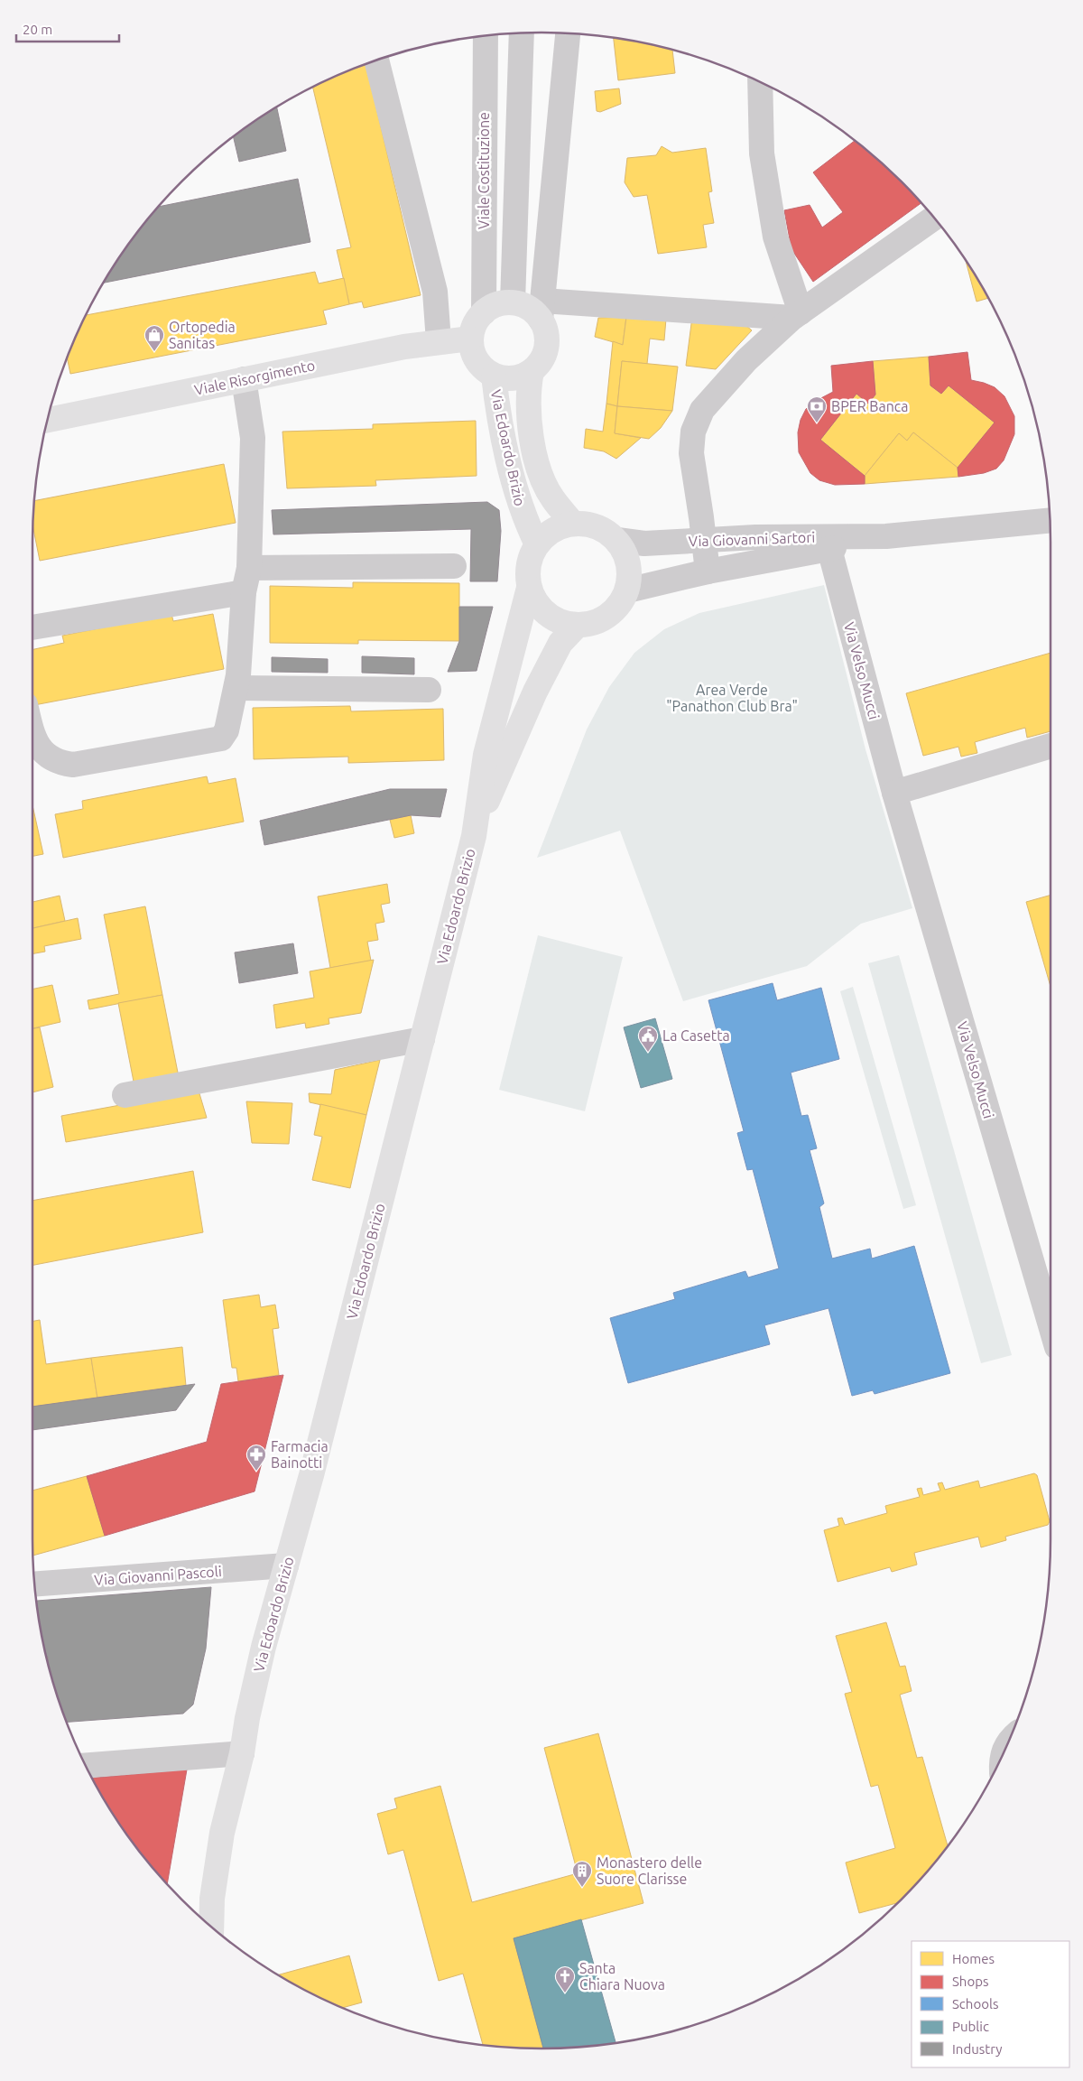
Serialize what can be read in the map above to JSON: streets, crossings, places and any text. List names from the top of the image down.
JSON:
{
  "streets": {
    "main road": ["Viale Risorgimento", "Via Edoardo Brizio"],
    "street": [
      "Viale Costituzione",
      "Via Giovanni Sartori",
      "Via Velso Mucci",
      "Via Giovanni Pascoli"
    ]
  },
  "crossings": [
    ["Viale Costituzione", "Viale Risorgimento"],
    ["Viale Costituzione", "Via Edoardo Brizio"],
    ["Viale Risorgimento", "Via Edoardo Brizio"],
    ["Via Edoardo Brizio", "Via Giovanni Sartori"],
    ["Via Edoardo Brizio", "Via Giovanni Pascoli"],
    ["Via Giovanni Sartori", "Via Velso Mucci"]
  ],
  "parks": ["Area Verde \"Panathon Club Bra\""],
  "places": {
    "shop": ["Ortopedia Sanitas"],
    "bank": ["BPER Banca"],
    "public building": ["La Casetta"],
    "pharmacy": ["Farmacia Bainotti"],
    "building": ["Monastero delle Suore Clarisse"],
    "church": ["Santa Chiara Nuova"]
  },
  "legend": [
    "Homes",
    "Shops",
    "Schools",
    "Public",
    "Industry"
  ],
  "scale_bar": "20 m"
}
